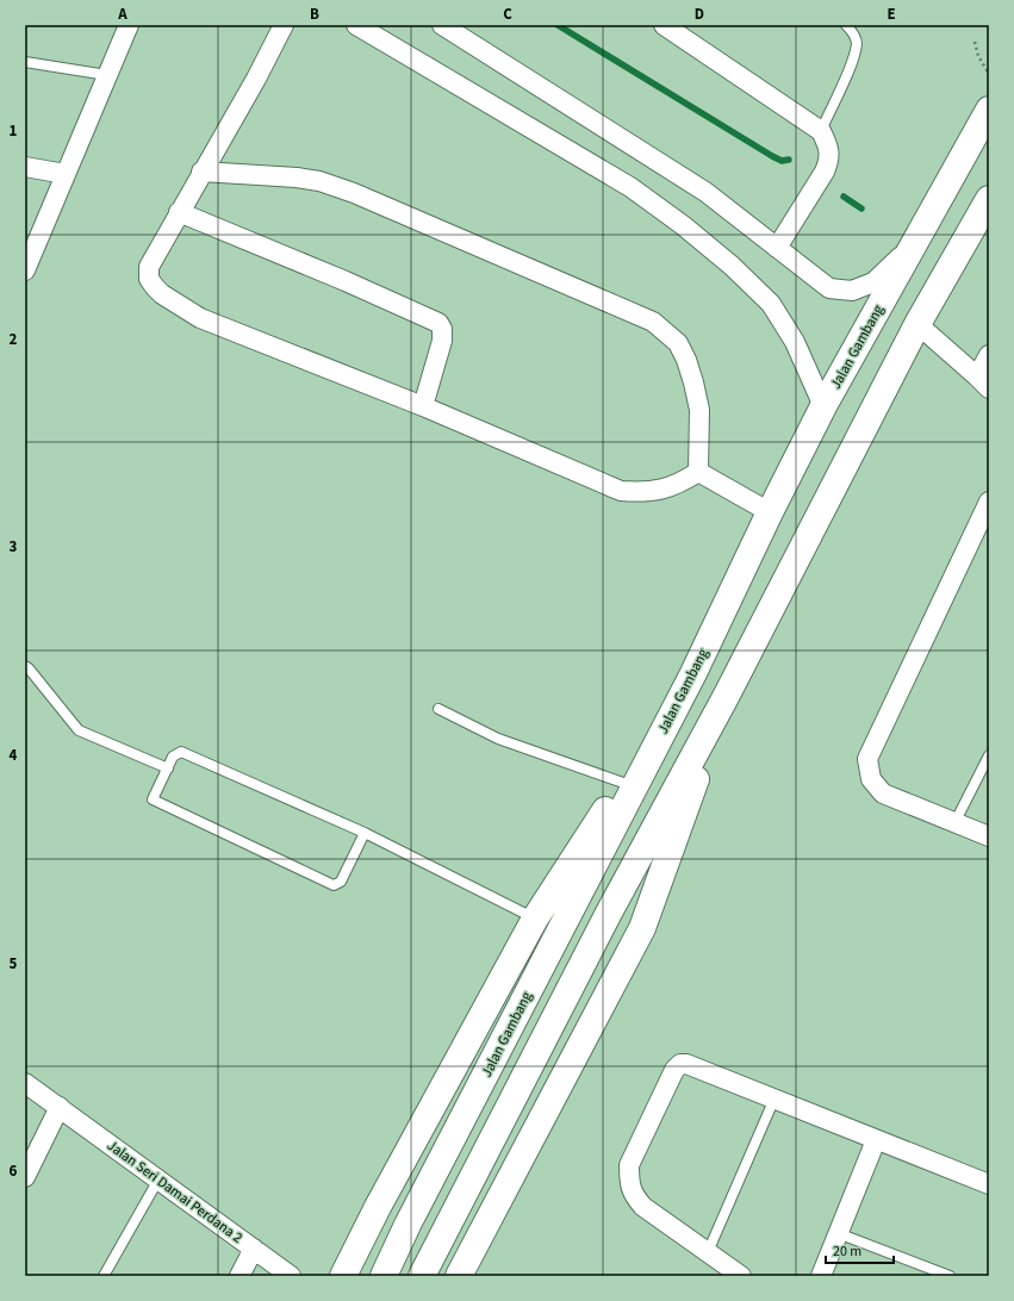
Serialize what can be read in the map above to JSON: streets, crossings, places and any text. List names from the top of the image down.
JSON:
{
  "streets": {
    "highway": ["Jalan Gambang"],
    "street": ["Jalan Seri Damai Perdana 2"]
  },
  "scale_bar": "20 m",
  "grid": {
    "columns": [
      "A",
      "B",
      "C",
      "D",
      "E"
    ],
    "rows": [
      "1",
      "2",
      "3",
      "4",
      "5",
      "6"
    ]
  }
}
